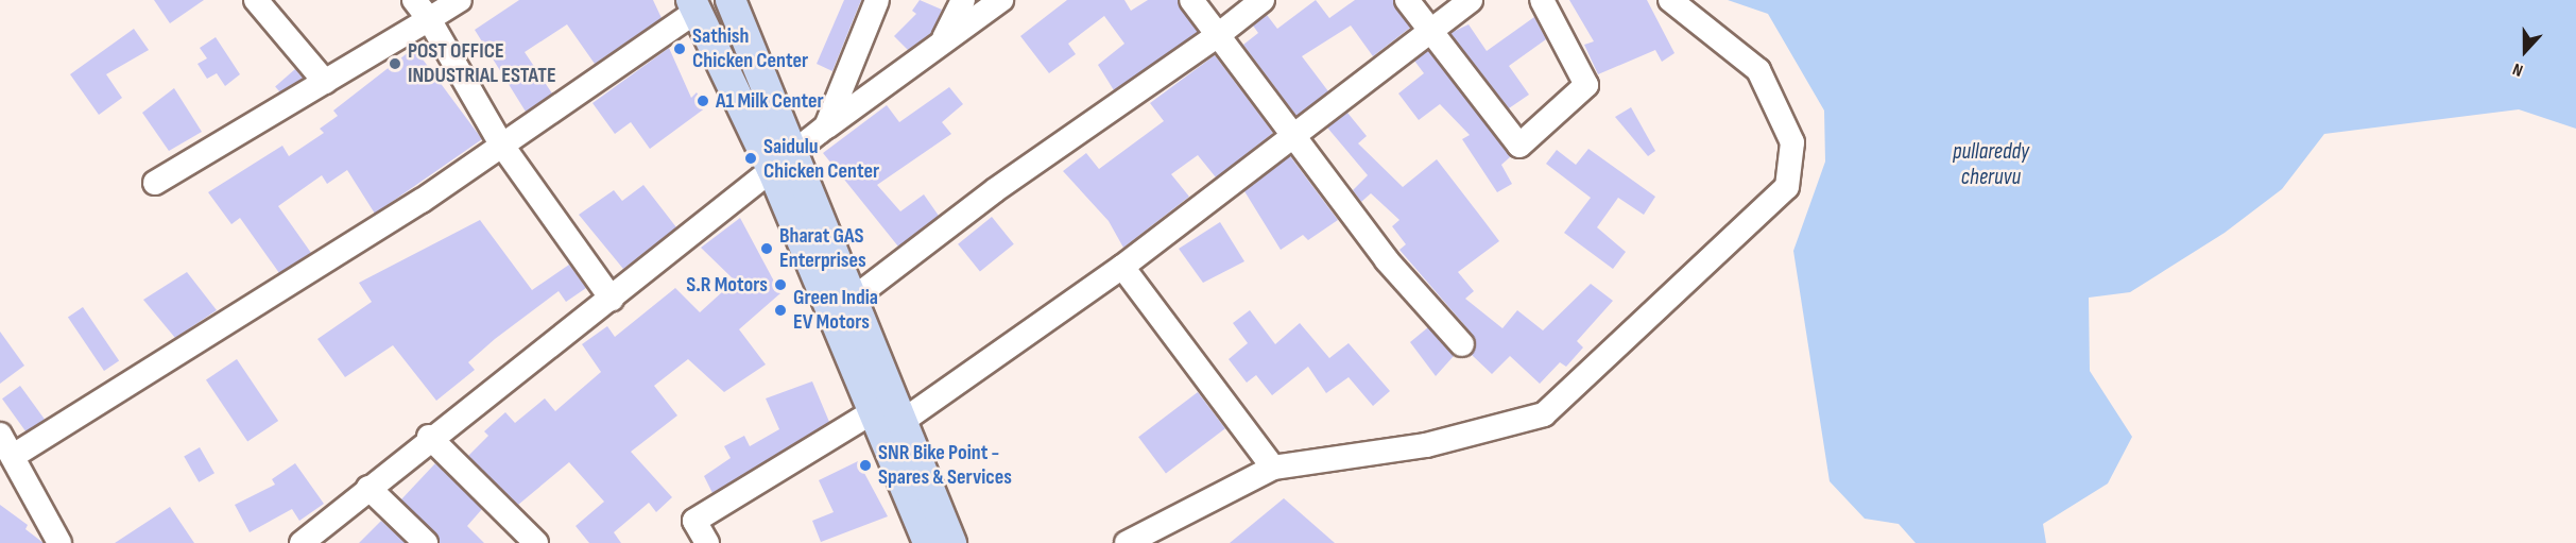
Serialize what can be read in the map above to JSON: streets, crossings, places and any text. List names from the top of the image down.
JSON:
{
  "water": ["pullareddy cheruvu"],
  "places": [
    "Sathish Chicken Center",
    "POST OFFICE INDUSTRIAL ESTATE",
    "A1 Milk Center",
    "Saidulu Chicken Center",
    "Bharat GAS Enterprises",
    "S.R Motors",
    "Green India EV Motors",
    "SNR Bike Point - Spares & Services"
  ],
  "north": "bottom"
}
